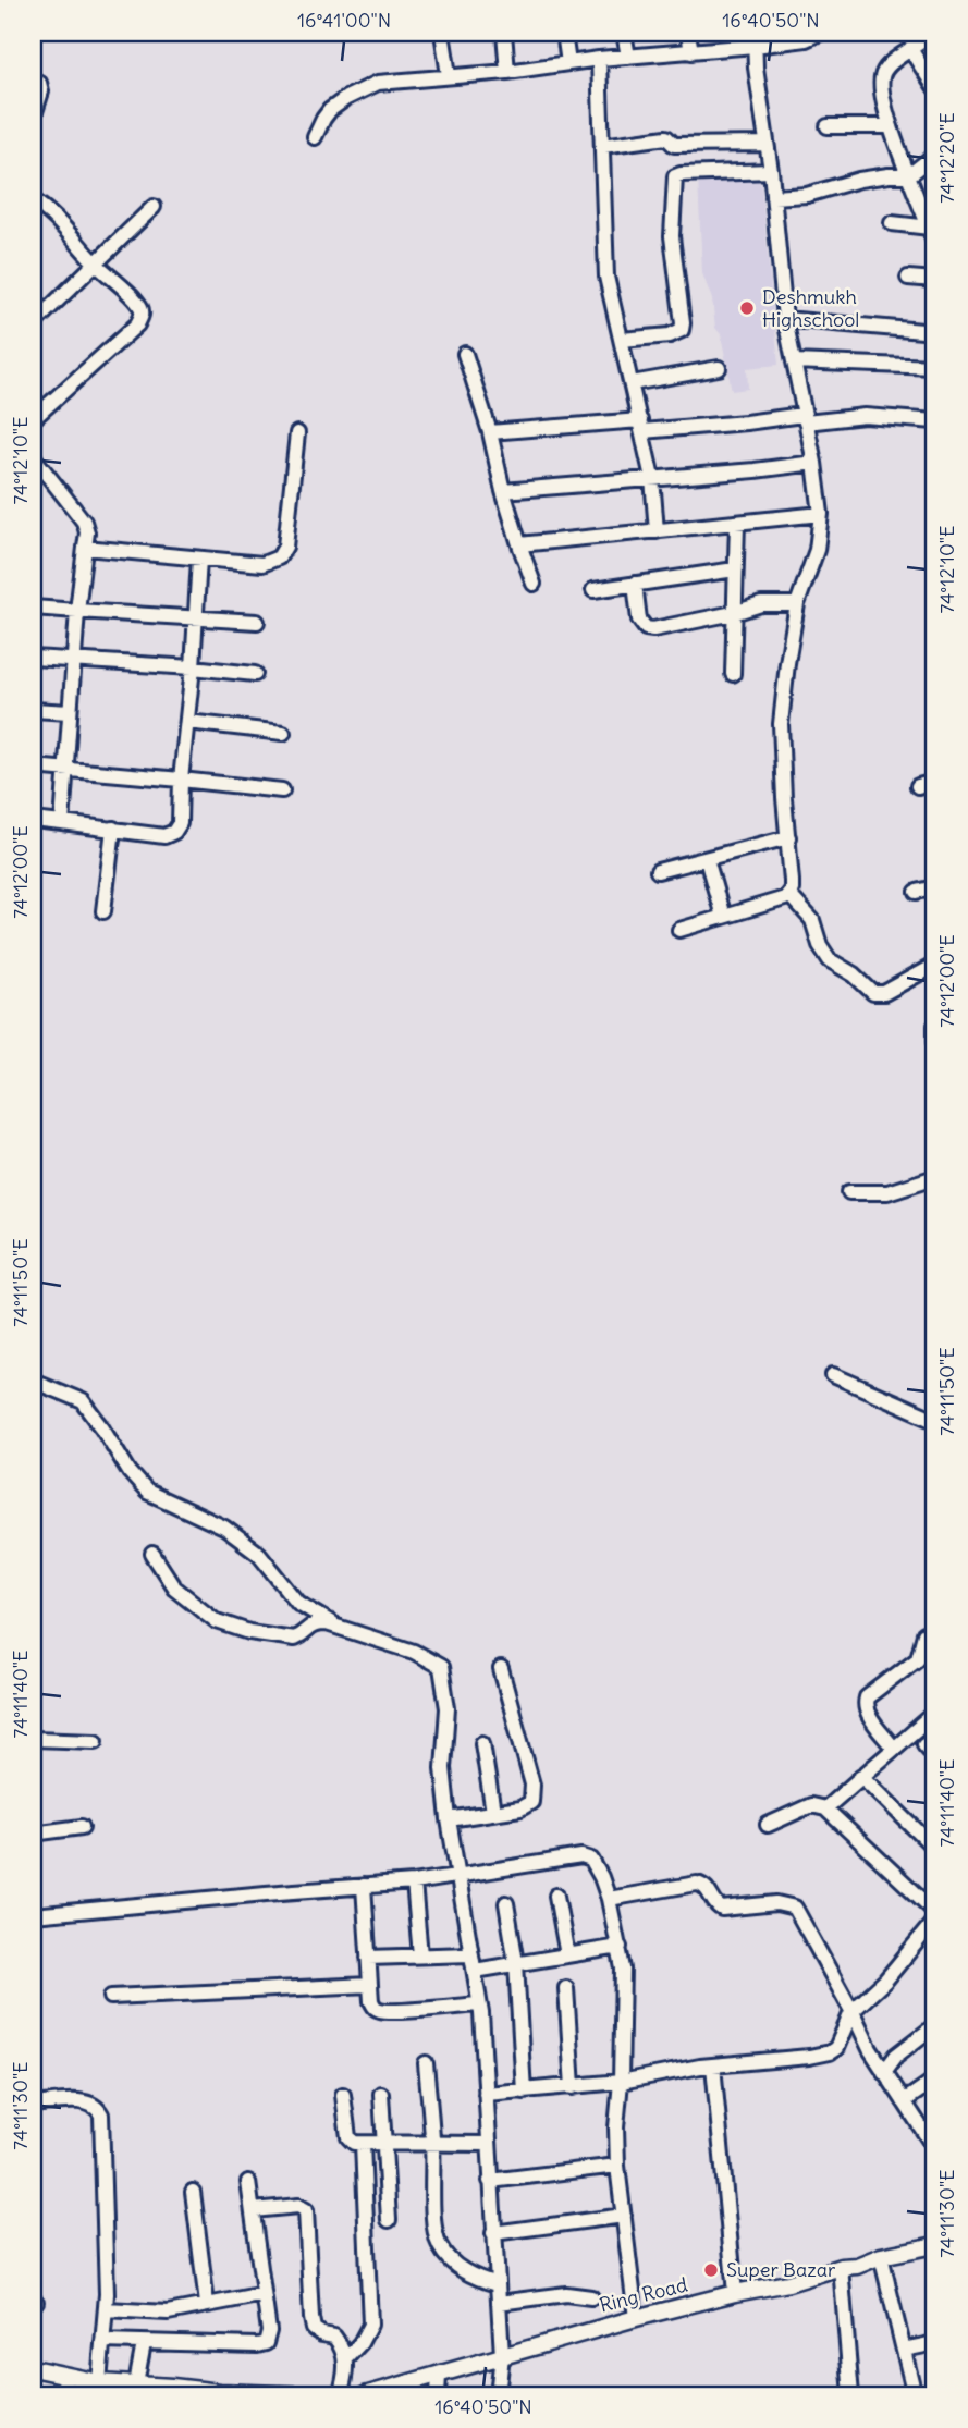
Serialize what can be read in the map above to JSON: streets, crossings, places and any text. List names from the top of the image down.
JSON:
{
  "streets": {
    "main road": ["Ring Road"]
  },
  "places": ["Deshmukh Highschool", "Super Bazar"],
  "coordinates": [
    "16°41'00\"N",
    "16°40'50\"N",
    "74°12'20\"E",
    "74°12'10\"E",
    "74°12'00\"E",
    "74°11'50\"E",
    "74°11'40\"E",
    "74°11'30\"E"
  ]
}
